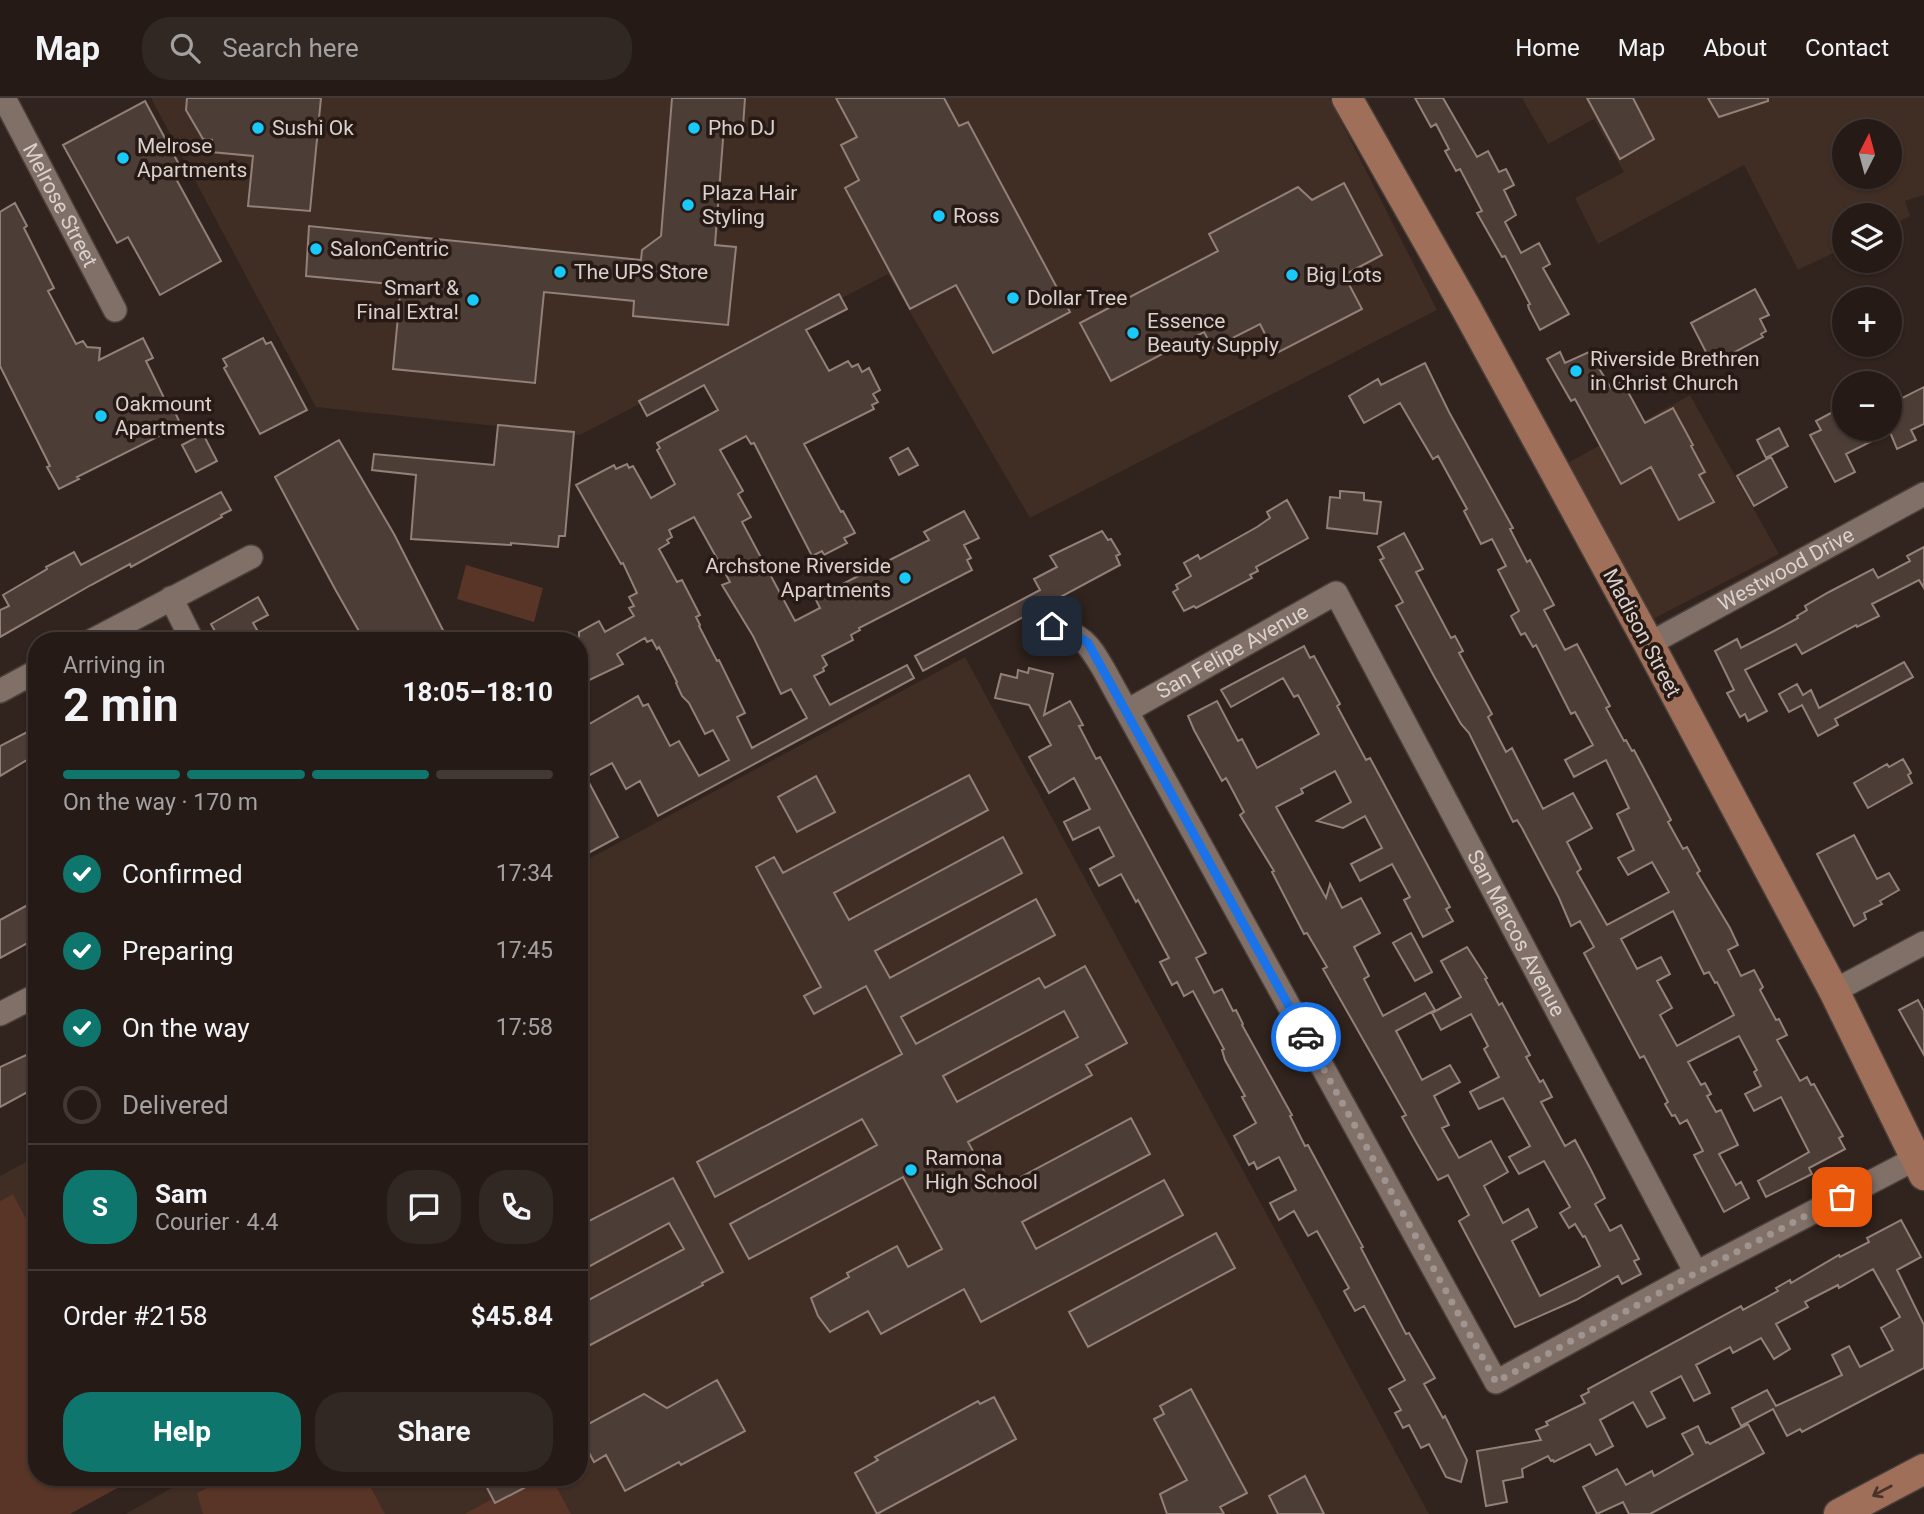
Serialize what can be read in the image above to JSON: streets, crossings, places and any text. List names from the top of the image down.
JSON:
{
  "streets": {
    "main road": ["Madison Street"],
    "street": [
      "Melrose Street",
      "Westwood Drive",
      "San Felipe Avenue",
      "San Marcos Avenue"
    ]
  },
  "crossings": [
    ["Westwood Drive", "Madison Street"],
    ["San Felipe Avenue", "San Marcos Avenue"]
  ],
  "places": [
    "Sushi Ok",
    "Pho DJ",
    "Melrose Apartments",
    "Plaza Hair Styling",
    "Ross",
    "SalonCentric",
    "The UPS Store",
    "Big Lots",
    "Dollar Tree",
    "Smart & Final Extra!",
    "Essence Beauty Supply",
    "Riverside Brethren in Christ Church",
    "Oakmount Apartments",
    "Archstone Riverside Apartments",
    "Ramona High School"
  ],
  "north": "top",
  "page": {
    "header": "Map",
    "search": "Search here",
    "nav": [
      "Home",
      "Map",
      "About",
      "Contact"
    ],
    "map_buttons": ["+", "−"],
    "heading": ["2 min", "Arriving in", "18:05–18:10"],
    "panel": [
      "Sam",
      "Courier · 4.4",
      "Order #2158",
      "$45.84"
    ],
    "bar": "On the way · 170 m",
    "list": [
      ["Confirmed", "17:34"],
      ["Preparing", "17:45"],
      ["On the way", "17:58"],
      "Delivered"
    ],
    "round": "S",
    "buttons": ["Help", "Share"]
  }
}
